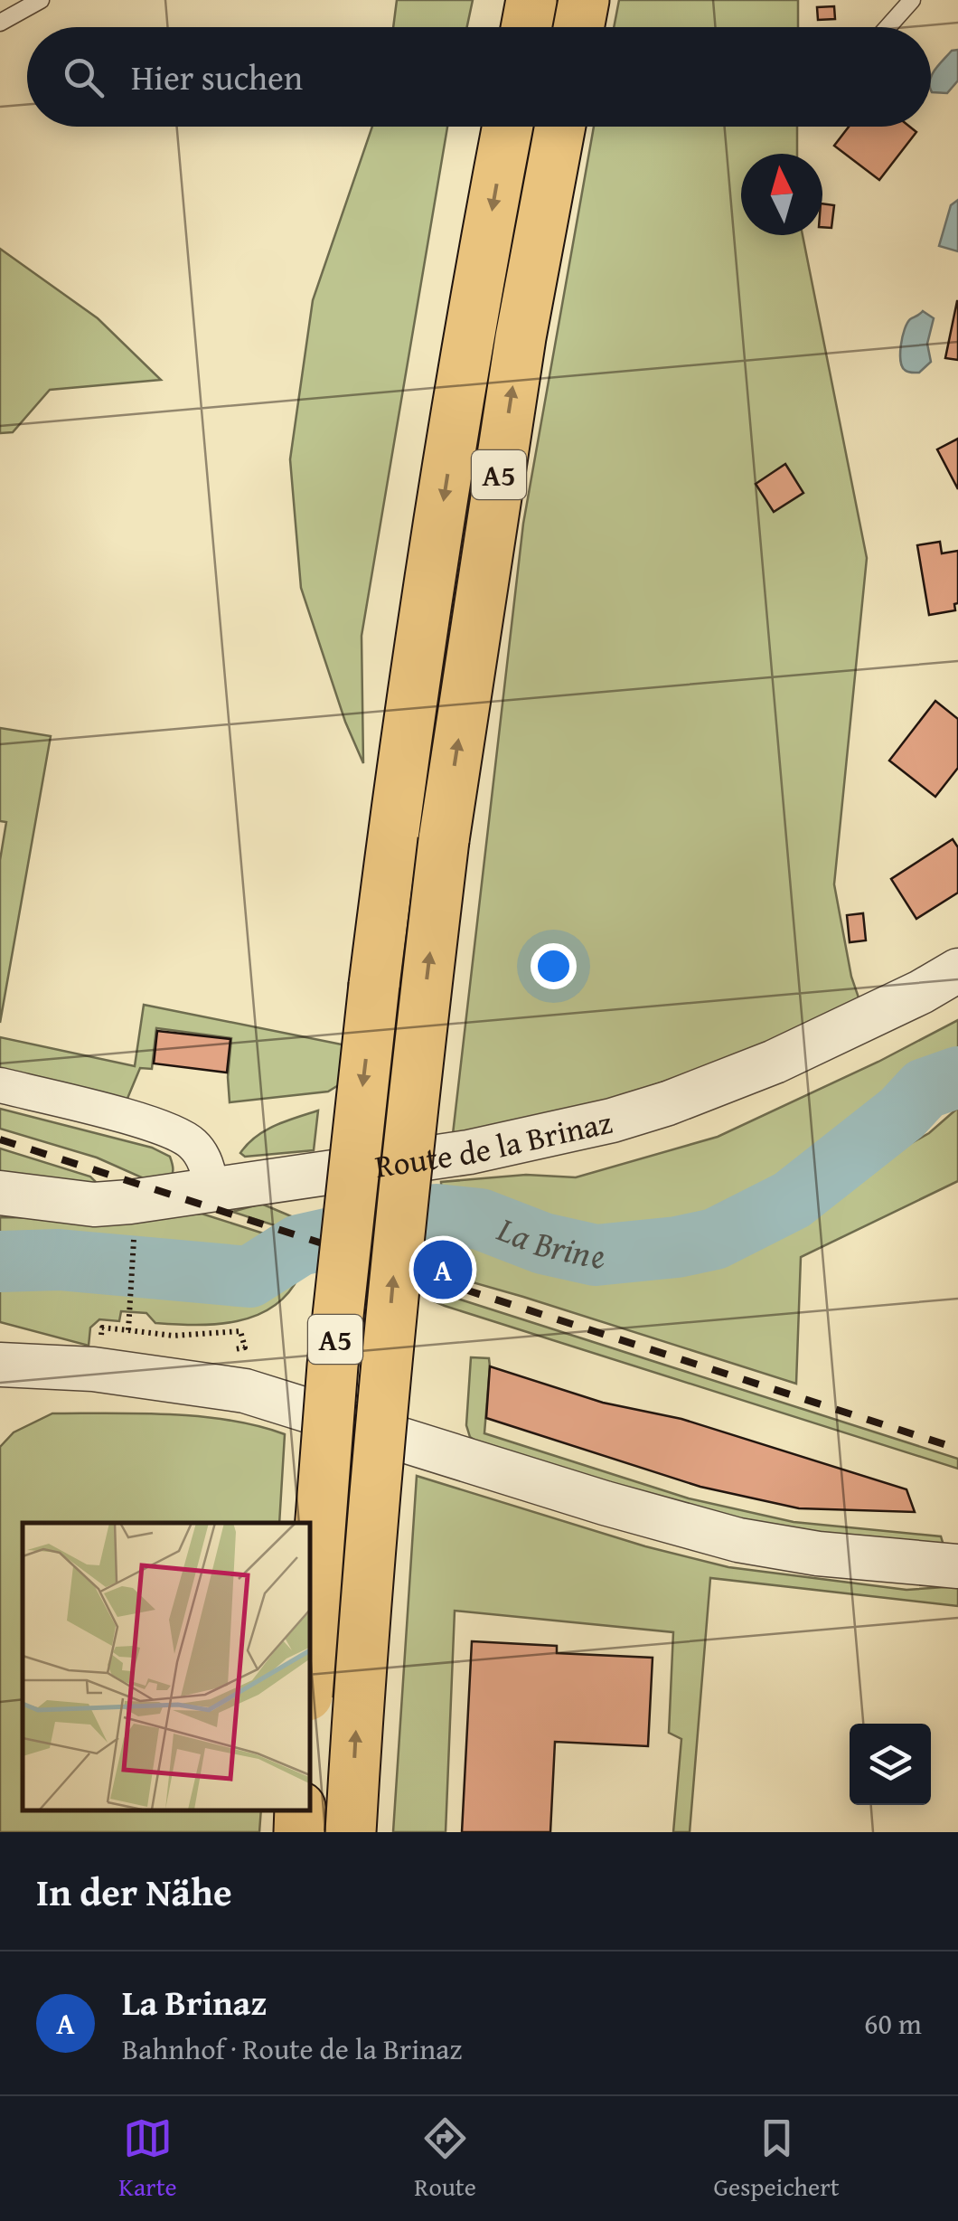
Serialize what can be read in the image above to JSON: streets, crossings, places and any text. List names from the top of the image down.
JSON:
{
  "streets": {
    "highway": ["A5"],
    "street": ["Route de la Brinaz"]
  },
  "water": ["La Brine"],
  "north": "top",
  "page": {
    "search": "Hier suchen",
    "pins": "A",
    "heading": "In der Nähe",
    "list": [
      {
        "mark": "A",
        "name": "La Brinaz",
        "note": "Bahnhof · Route de la Brinaz",
        "value": "60 m"
      }
    ],
    "nav": ["Karte", "Route", "Gespeichert"]
  }
}
